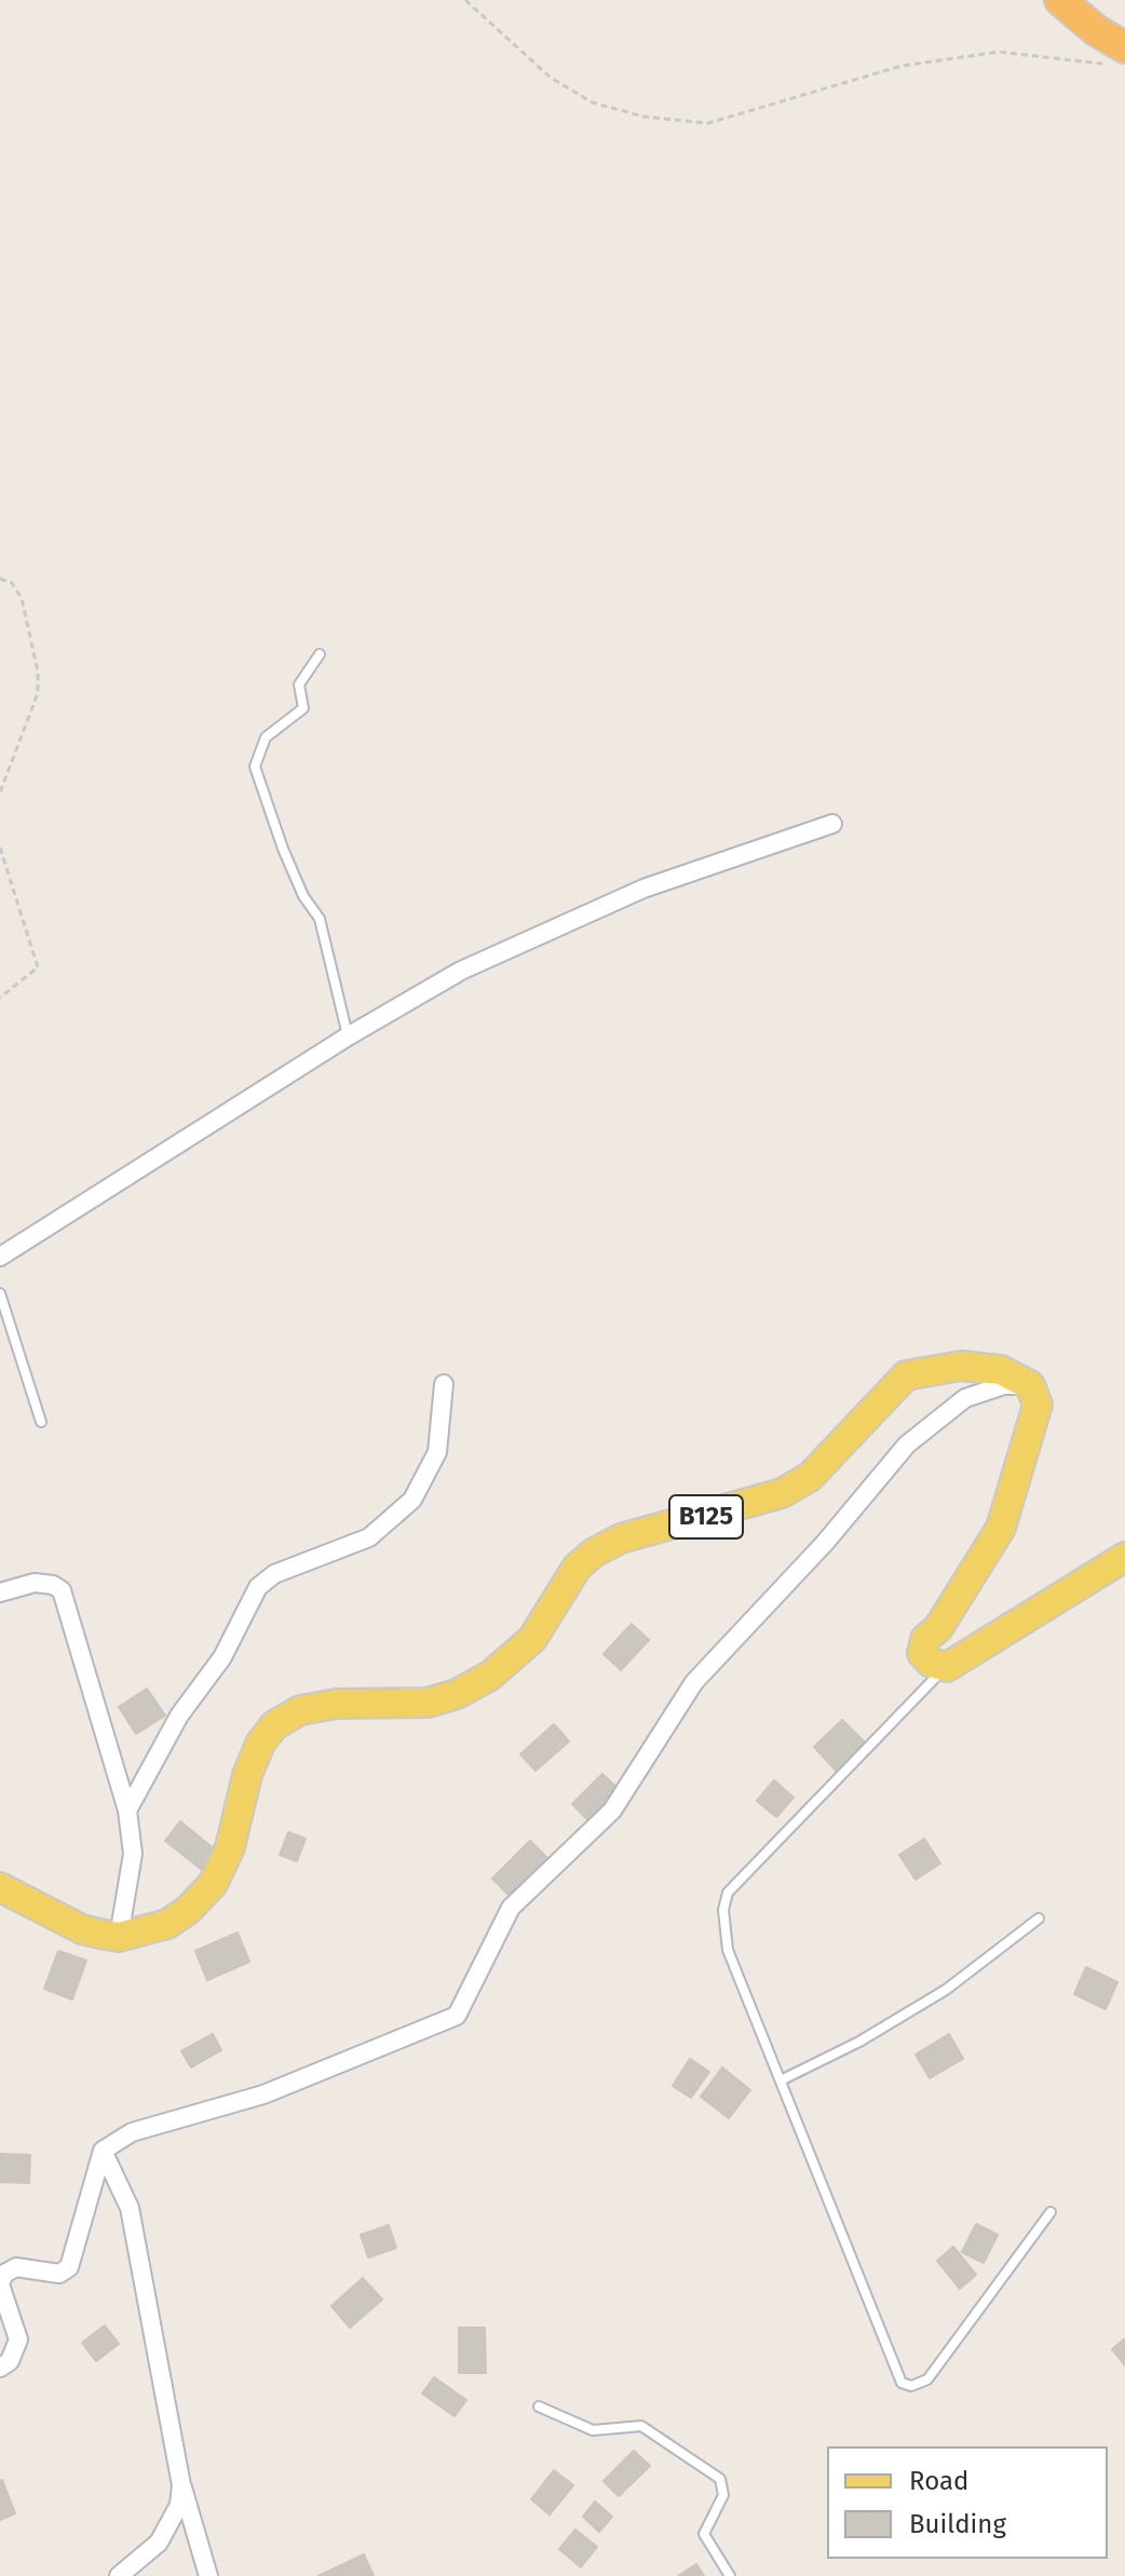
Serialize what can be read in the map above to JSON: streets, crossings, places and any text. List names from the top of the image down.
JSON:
{
  "streets": {
    "main road": ["B125"]
  },
  "legend": ["Road", "Building"]
}
